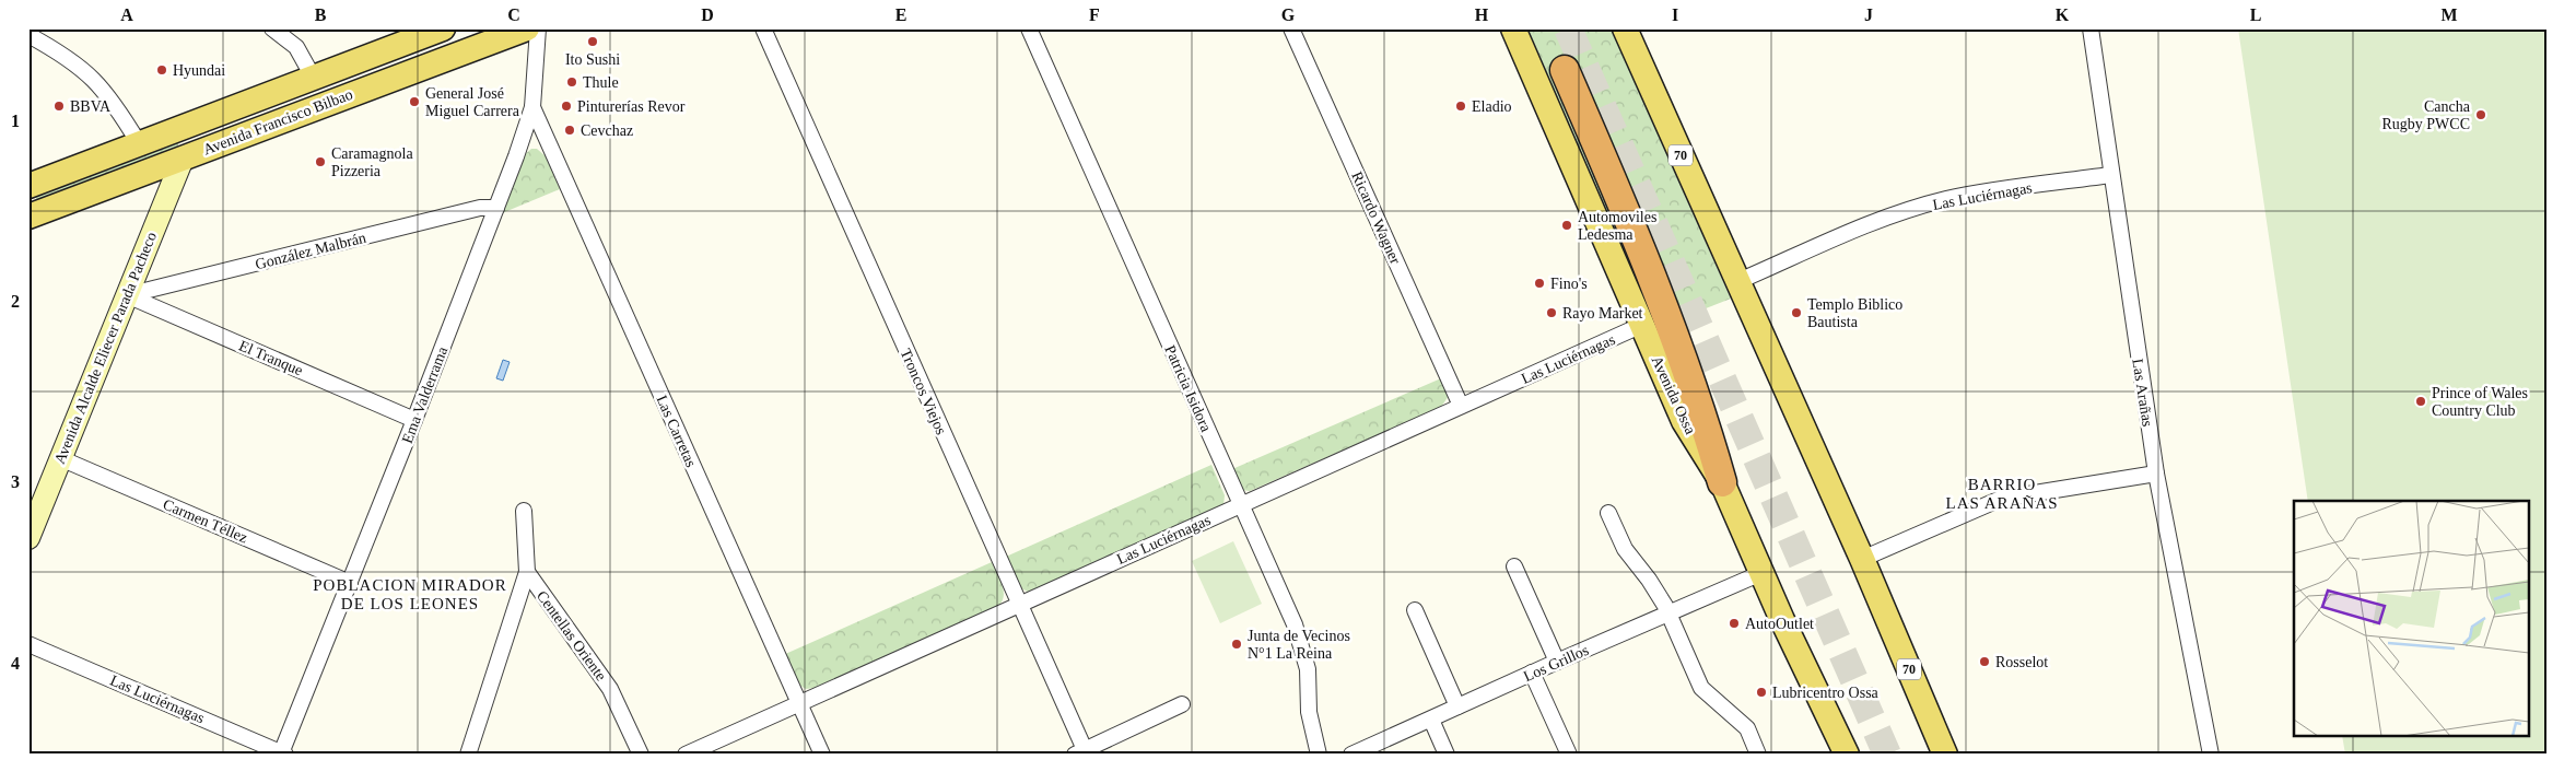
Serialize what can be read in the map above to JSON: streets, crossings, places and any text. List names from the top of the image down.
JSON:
{
  "streets": {
    "main road": [
      "Avenida Francisco Bilbao",
      "70",
      "Avenida Alcalde Eliecer Parada Pacheco",
      "Avenida Ossa"
    ],
    "street": [
      "Las Luciérnagas",
      "Ricardo Wagner",
      "González Malbrán",
      "El Tranque",
      "Patricia Isidora",
      "Troncos Viejos",
      "Las Arañas",
      "Ema Valderrama",
      "Las Carretas",
      "Carmen Téllez",
      "Centellas Oriente",
      "Los Grillos"
    ]
  },
  "crossings": [
    ["Avenida Francisco Bilbao", "Avenida Alcalde Eliecer Parada Pacheco"],
    ["70", "Las Luciérnagas"],
    ["Las Luciérnagas", "Ricardo Wagner"],
    ["Las Luciérnagas", "Patricia Isidora"],
    ["Las Luciérnagas", "Troncos Viejos"],
    ["Las Luciérnagas", "Las Arañas"],
    ["Las Luciérnagas", "Ema Valderrama"],
    ["Las Luciérnagas", "Avenida Ossa"],
    ["Las Luciérnagas", "Las Carretas"],
    ["González Malbrán", "Avenida Alcalde Eliecer Parada Pacheco"],
    ["González Malbrán", "El Tranque"],
    ["González Malbrán", "Ema Valderrama"],
    ["Avenida Alcalde Eliecer Parada Pacheco", "El Tranque"],
    ["Avenida Alcalde Eliecer Parada Pacheco", "Carmen Téllez"],
    ["El Tranque", "Ema Valderrama"],
    ["Ema Valderrama", "Las Carretas"],
    ["Ema Valderrama", "Carmen Téllez"],
    ["Avenida Ossa", "Los Grillos"]
  ],
  "districts": ["BARRIO LAS ARAÑAS", "POBLACION MIRADOR DE LOS LEONES"],
  "places": [
    "Ito Sushi",
    "Hyundai",
    "Thule",
    "General José Miguel Carrera",
    "BBVA",
    "Pinturerías Revor",
    "Eladio",
    "Cancha Rugby PWCC",
    "Cevchaz",
    "Caramagnola Pizzeria",
    "Automoviles Ledesma",
    "Fino's",
    "Rayo Market",
    "Templo Biblico Bautista",
    "Prince of Wales Country Club",
    "AutoOutlet",
    "Junta de Vecinos N°1 La Reina",
    "Rosselot",
    "Lubricentro Ossa"
  ],
  "grid": {
    "columns": [
      "A",
      "B",
      "C",
      "D",
      "E",
      "F",
      "G",
      "H",
      "I",
      "J",
      "K",
      "L",
      "M"
    ],
    "rows": [
      "1",
      "2",
      "3",
      "4"
    ]
  }
}
